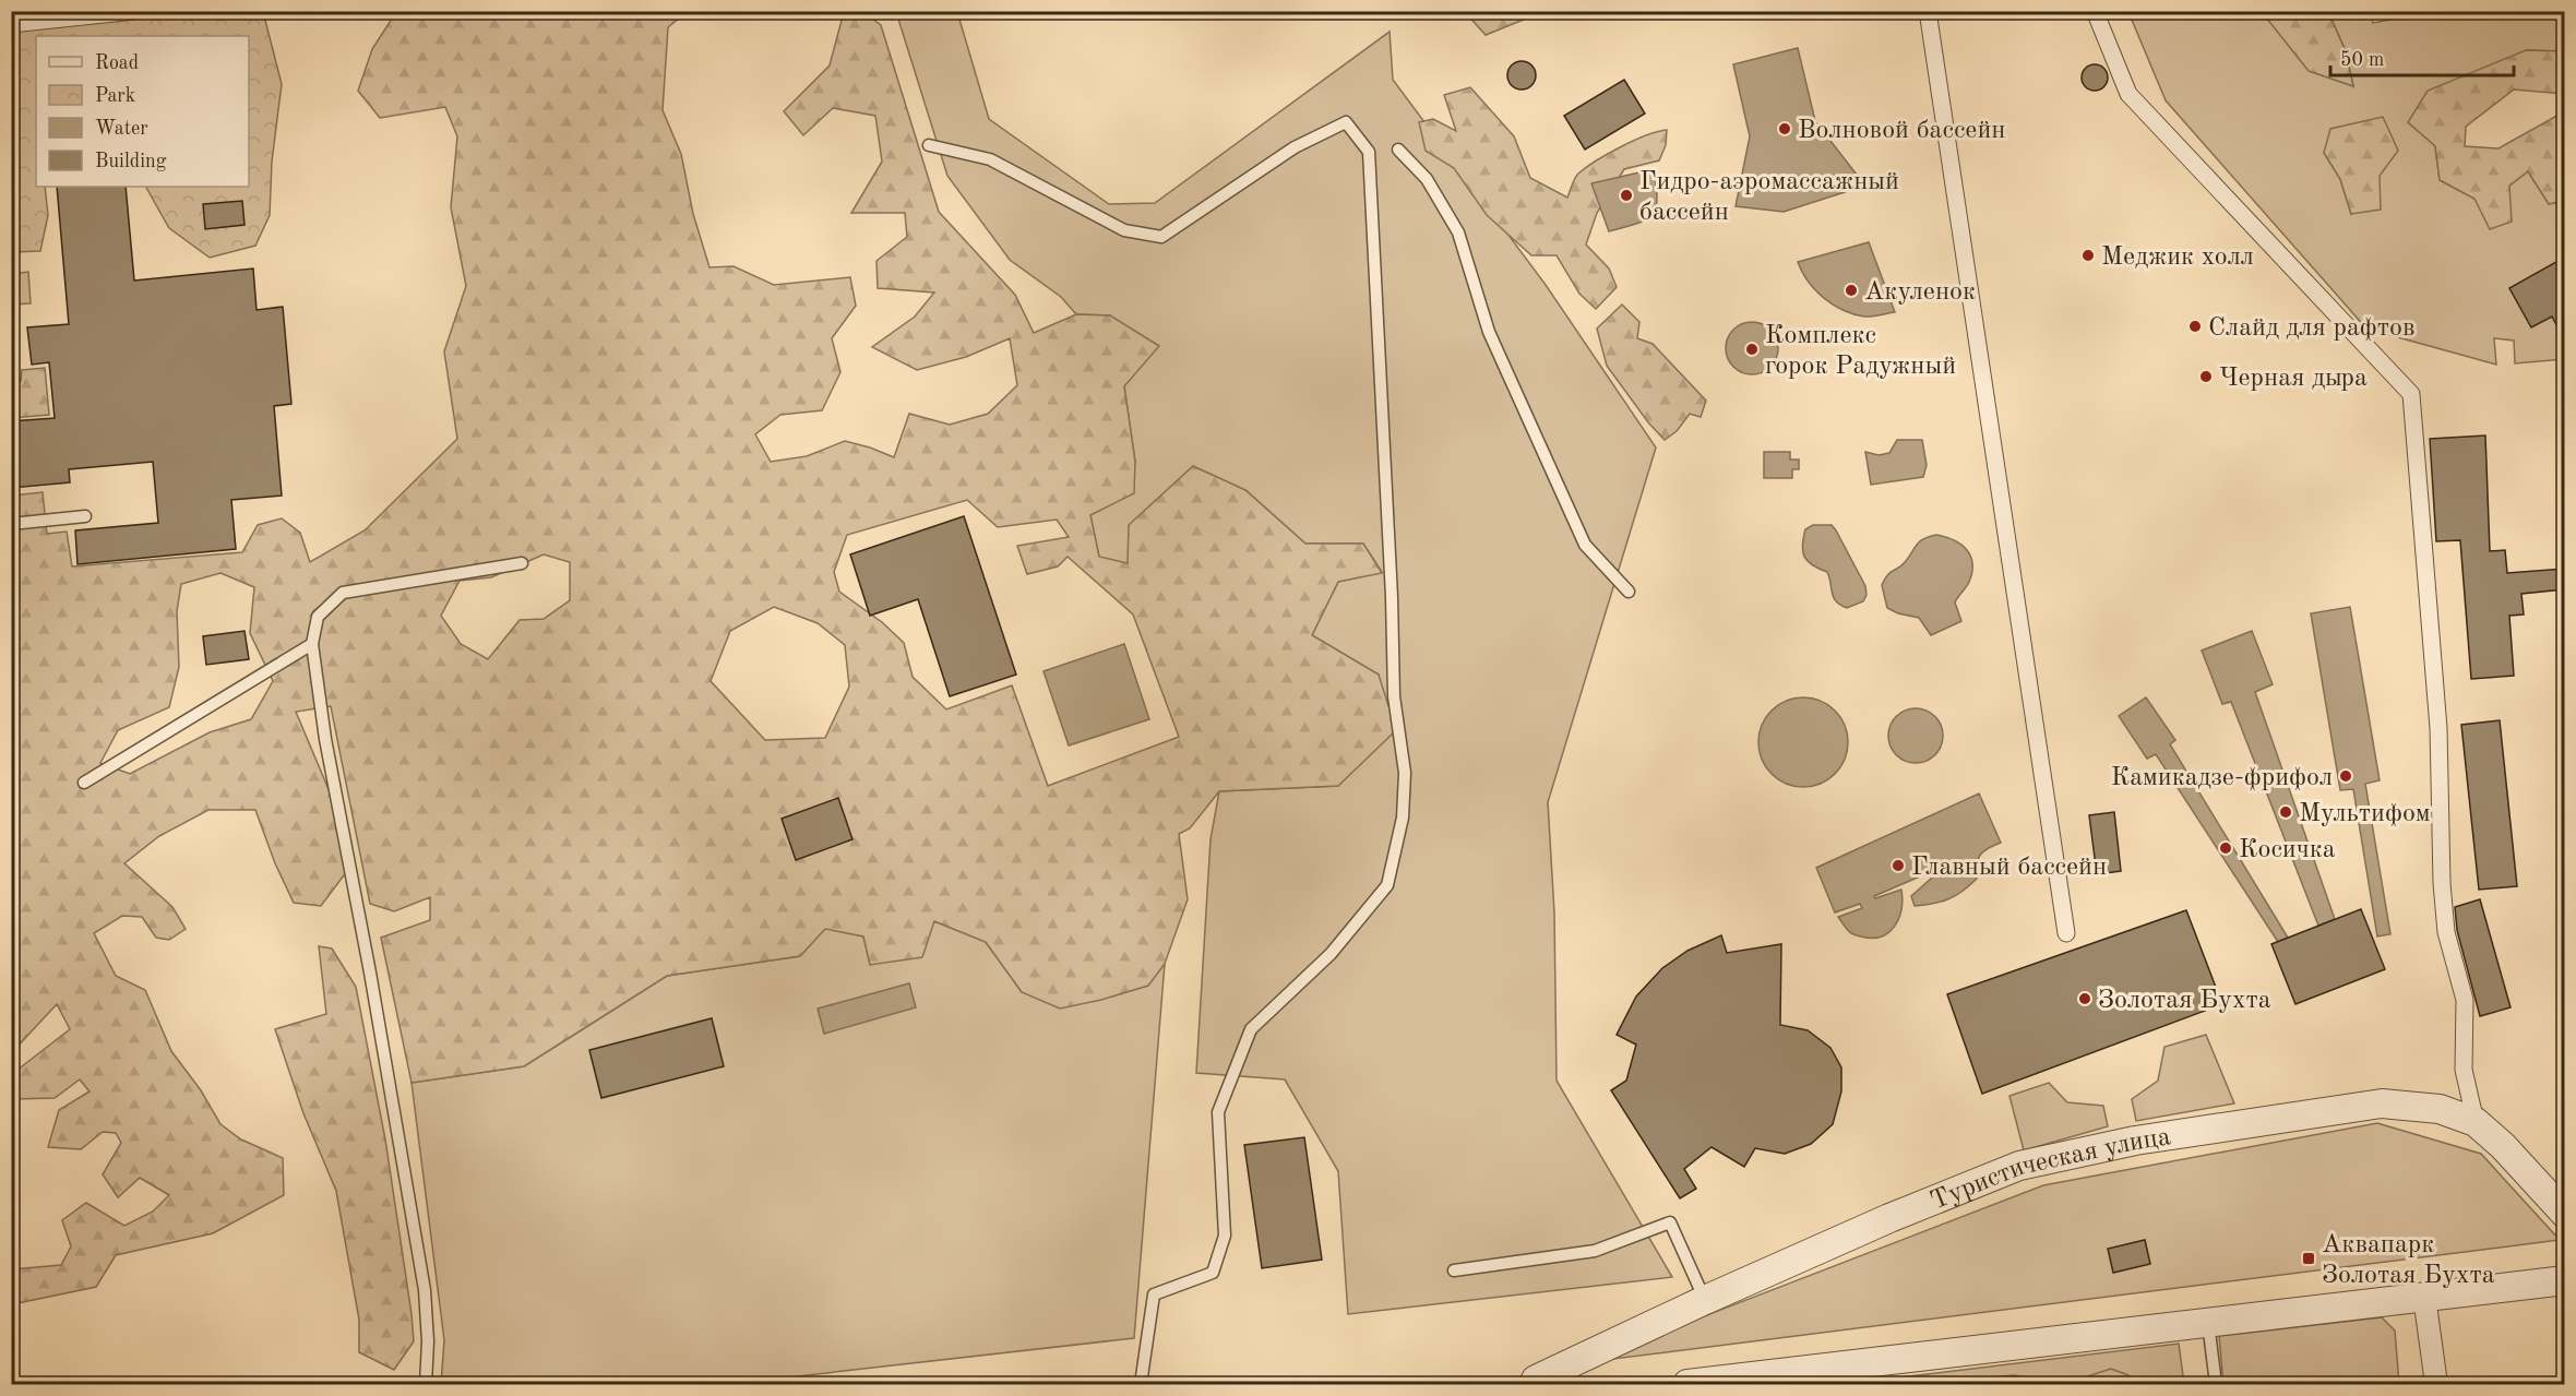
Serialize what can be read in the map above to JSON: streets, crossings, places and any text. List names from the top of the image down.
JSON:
{
  "streets": {
    "street": ["Туристическая улица"]
  },
  "places": {
    "other": [
      "Волновой бассейн",
      "Гидро-аэромассажный бассейн",
      "Меджик холл",
      "Акуленок",
      "Слайд для рафтов",
      "Комплекс горок Радужный",
      "Черная дыра",
      "Камикадзе-фрифол",
      "Мультифом",
      "Косичка",
      "Главный бассейн",
      "Золотая Бухта"
    ],
    "transit": ["Аквапарк Золотая Бухта"]
  },
  "legend": [
    "Road",
    "Park",
    "Water",
    "Building"
  ],
  "scale_bar": "50 m"
}
